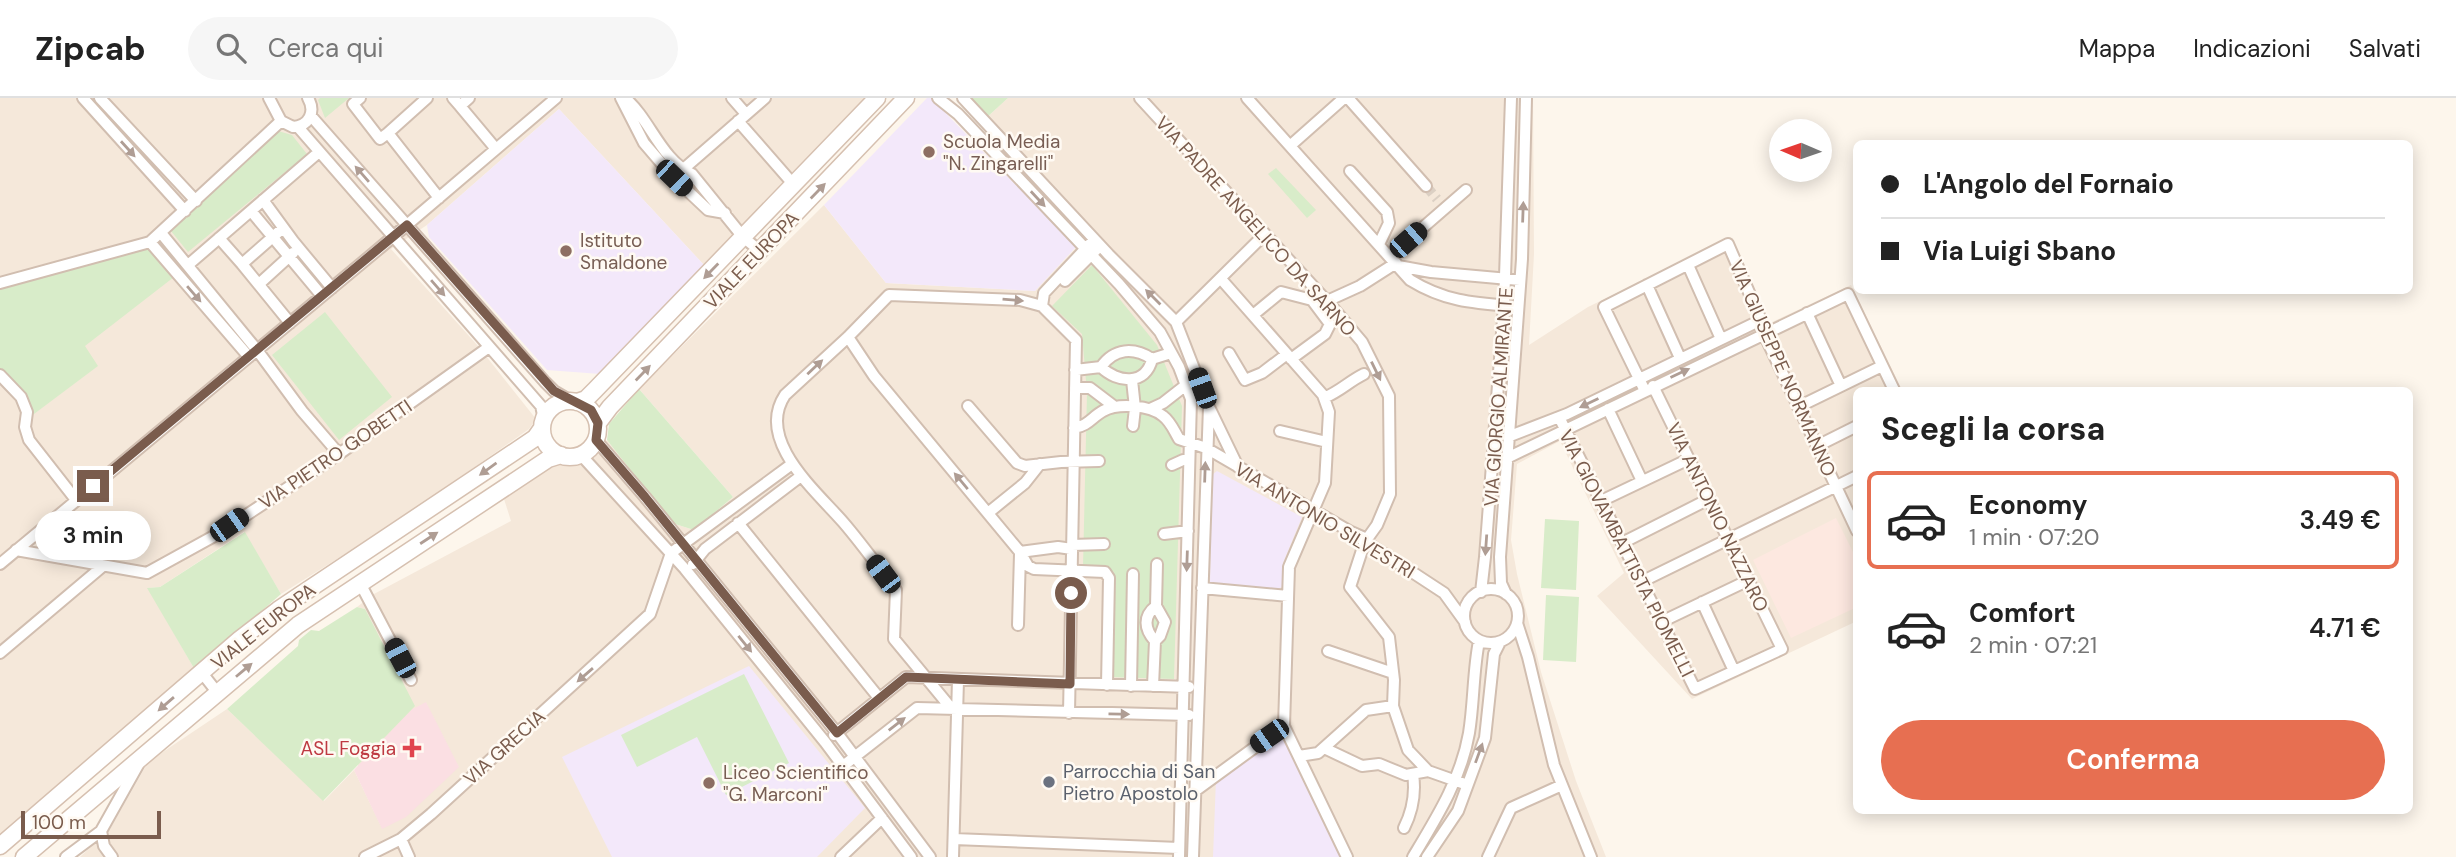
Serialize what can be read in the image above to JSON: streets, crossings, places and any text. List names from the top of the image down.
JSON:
{
  "streets": {
    "street": [
      "VIA PADRE ANGELICO DA SARNO",
      "VIALE EUROPA",
      "VIA GIUSEPPE NORMANNO",
      "VIA GIORGIO ALMIRANTE",
      "VIA PIETRO GOBETTI",
      "VIA ANTONIO NAZZARO",
      "VIA ANTONIO SILVESTRI",
      "VIA GIOVAMBATTISTA PIOMELLI",
      "VIA GRECIA"
    ]
  },
  "crossings": [
    ["VIA PADRE ANGELICO DA SARNO", "VIA ANTONIO SILVESTRI"],
    ["VIA GIORGIO ALMIRANTE", "VIA ANTONIO SILVESTRI"],
    ["VIA ANTONIO NAZZARO", "VIA GIOVAMBATTISTA PIOMELLI"]
  ],
  "one_way": ["VIA GRECIA"],
  "places": {
    "other": [
      "Scuola Media \"N. Zingarelli\"",
      "Istituto Smaldone",
      "Parrocchia di San Pietro Apostolo",
      "Liceo Scientifico \"G. Marconi\""
    ],
    "health": ["ASL Foggia"]
  },
  "scale_bar": "100 m",
  "north": "left",
  "page": {
    "header": "Zipcab",
    "search": "Cerca qui",
    "nav": ["Mappa", "Indicazioni", "Salvati"],
    "banner": ["L'Angolo del Fornaio", "Via Luigi Sbano"],
    "heading": "Scegli la corsa",
    "list": [
      {
        "name": "Economy",
        "note": "1 min · 07:20",
        "value": "3.49 €"
      },
      {
        "name": "Comfort",
        "note": "2 min · 07:21",
        "value": "4.71 €"
      }
    ],
    "bubble": "3 min",
    "buttons": "Conferma",
    "scale": "100 m"
  }
}
